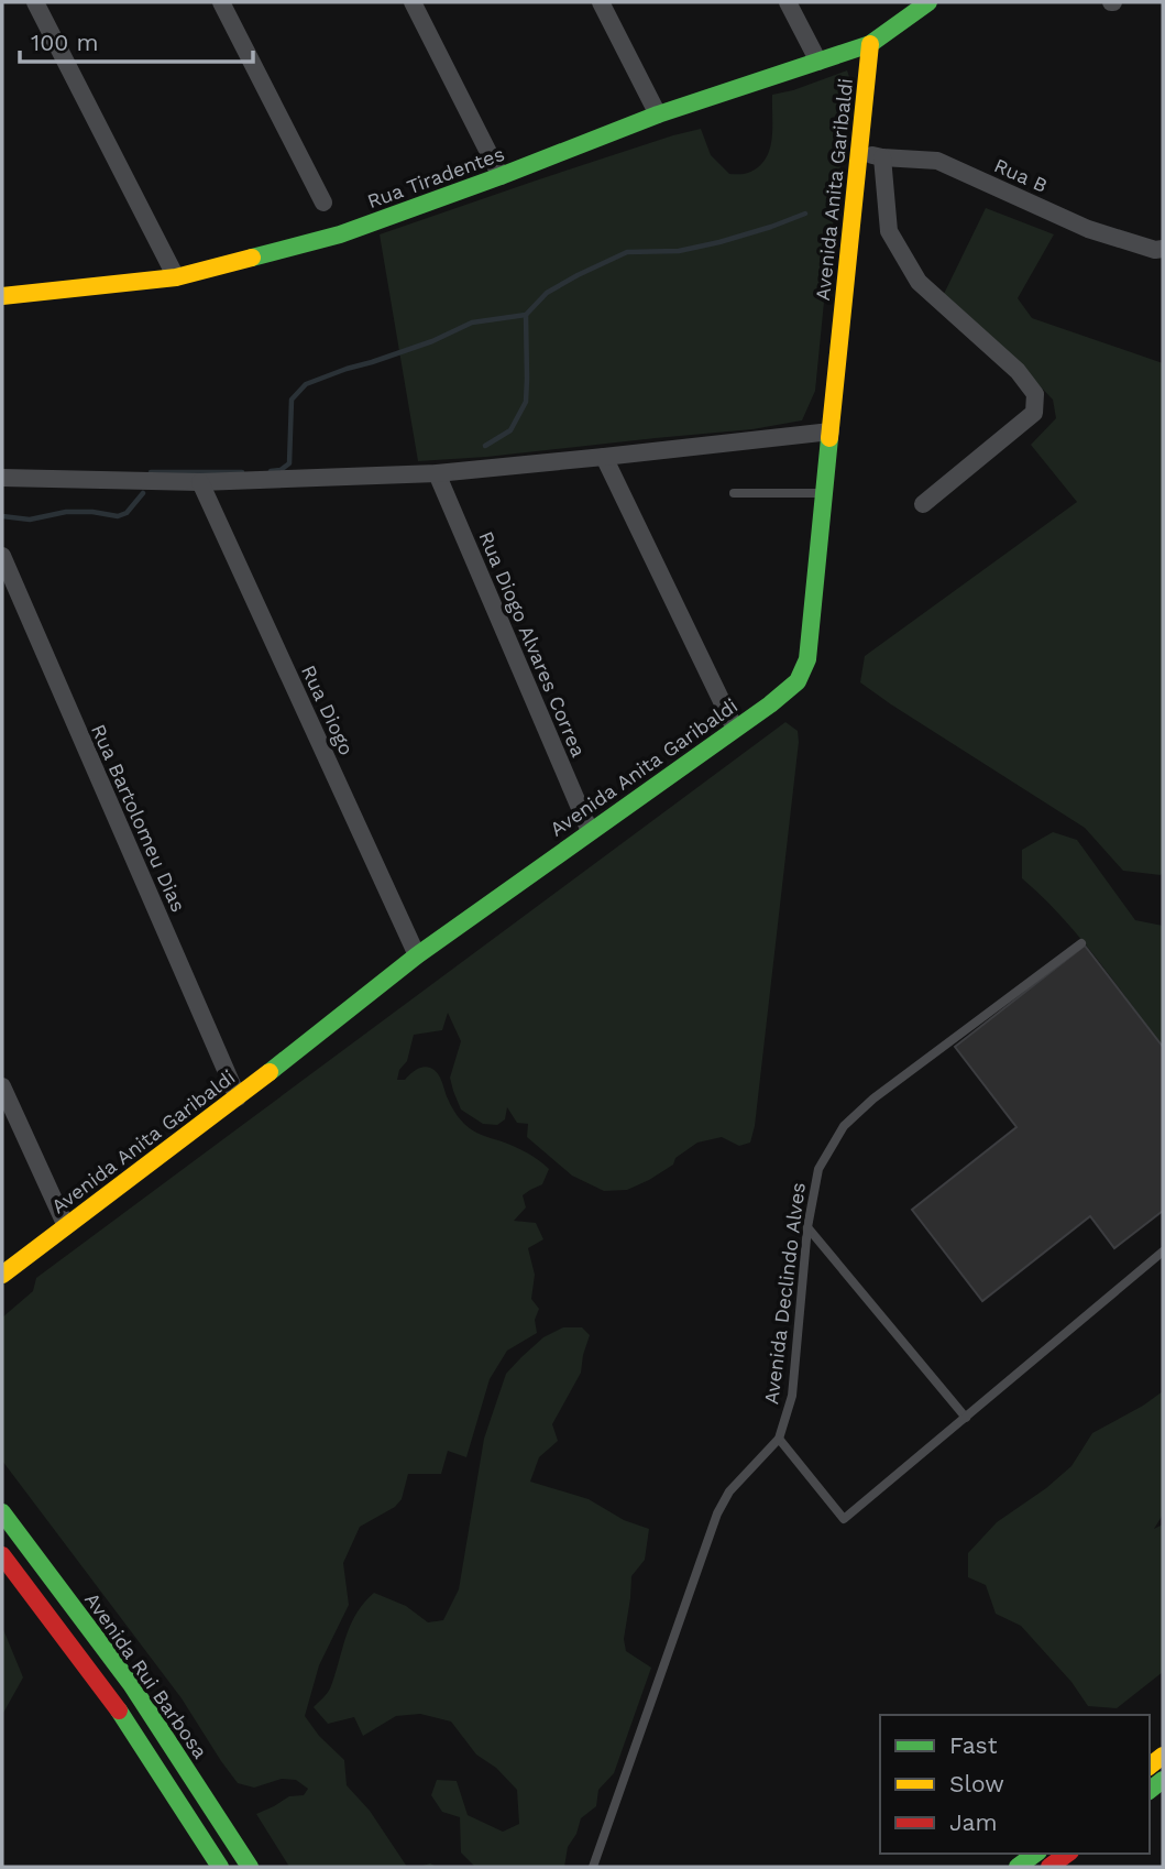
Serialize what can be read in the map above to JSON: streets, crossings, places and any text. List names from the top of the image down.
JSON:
{
  "streets": {
    "street": [
      "Rua B",
      "Rua Tiradentes",
      "Avenida Anita Garibaldi",
      "Rua Diogo Alvares Correa",
      "Rua Diogo",
      "Rua Bartolomeu Dias",
      "Avenida Rui Barbosa"
    ],
    "lane": ["Avenida Declindo Alves"]
  },
  "crossings": [
    ["Rua B", "Avenida Anita Garibaldi"],
    ["Rua Tiradentes", "Avenida Anita Garibaldi"],
    ["Avenida Anita Garibaldi", "Rua Diogo Alvares Correa"],
    ["Avenida Anita Garibaldi", "Rua Diogo"],
    ["Avenida Anita Garibaldi", "Rua Bartolomeu Dias"]
  ],
  "legend": ["Fast", "Slow", "Jam"],
  "scale_bar": "100 m"
}
